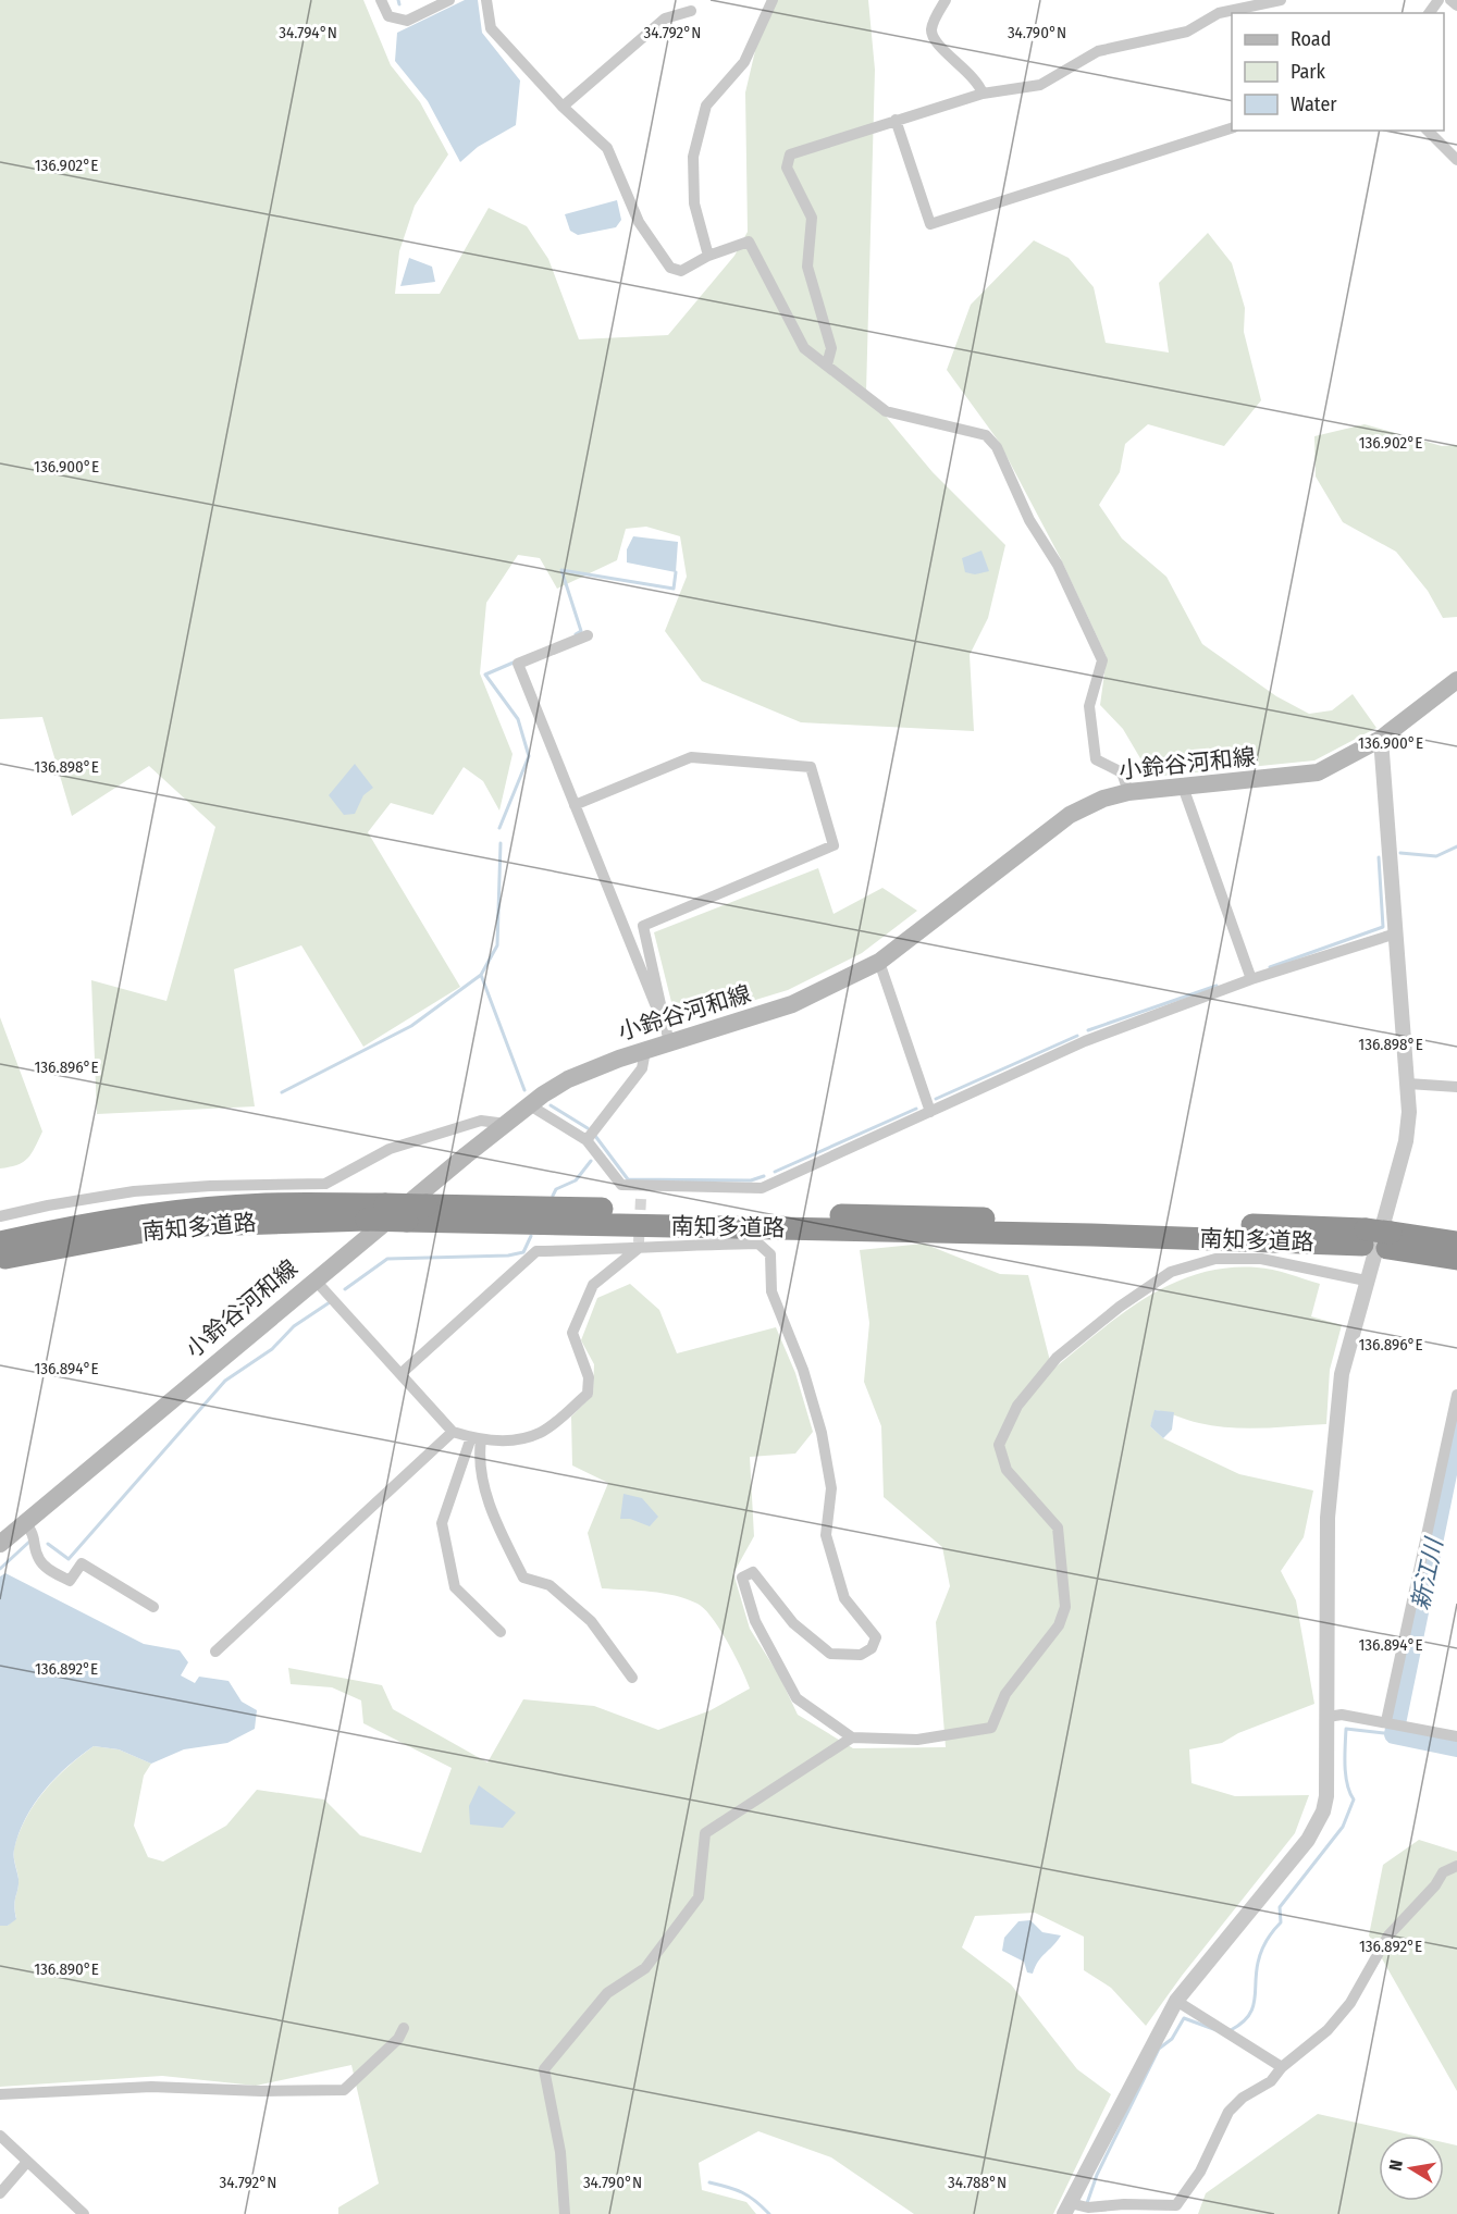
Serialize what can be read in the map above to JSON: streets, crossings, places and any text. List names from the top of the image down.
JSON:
{
  "streets": {
    "highway": ["南知多道路"],
    "main road": ["小鈴谷河和線"]
  },
  "water": ["新江川"],
  "legend": ["Road", "Park", "Water"],
  "north": "left",
  "coordinates": [
    "34.794°N",
    "34.792°N",
    "34.790°N",
    "136.902°E",
    "136.900°E",
    "136.898°E",
    "136.896°E",
    "136.894°E",
    "136.892°E",
    "136.890°E",
    "34.788°N"
  ]
}
